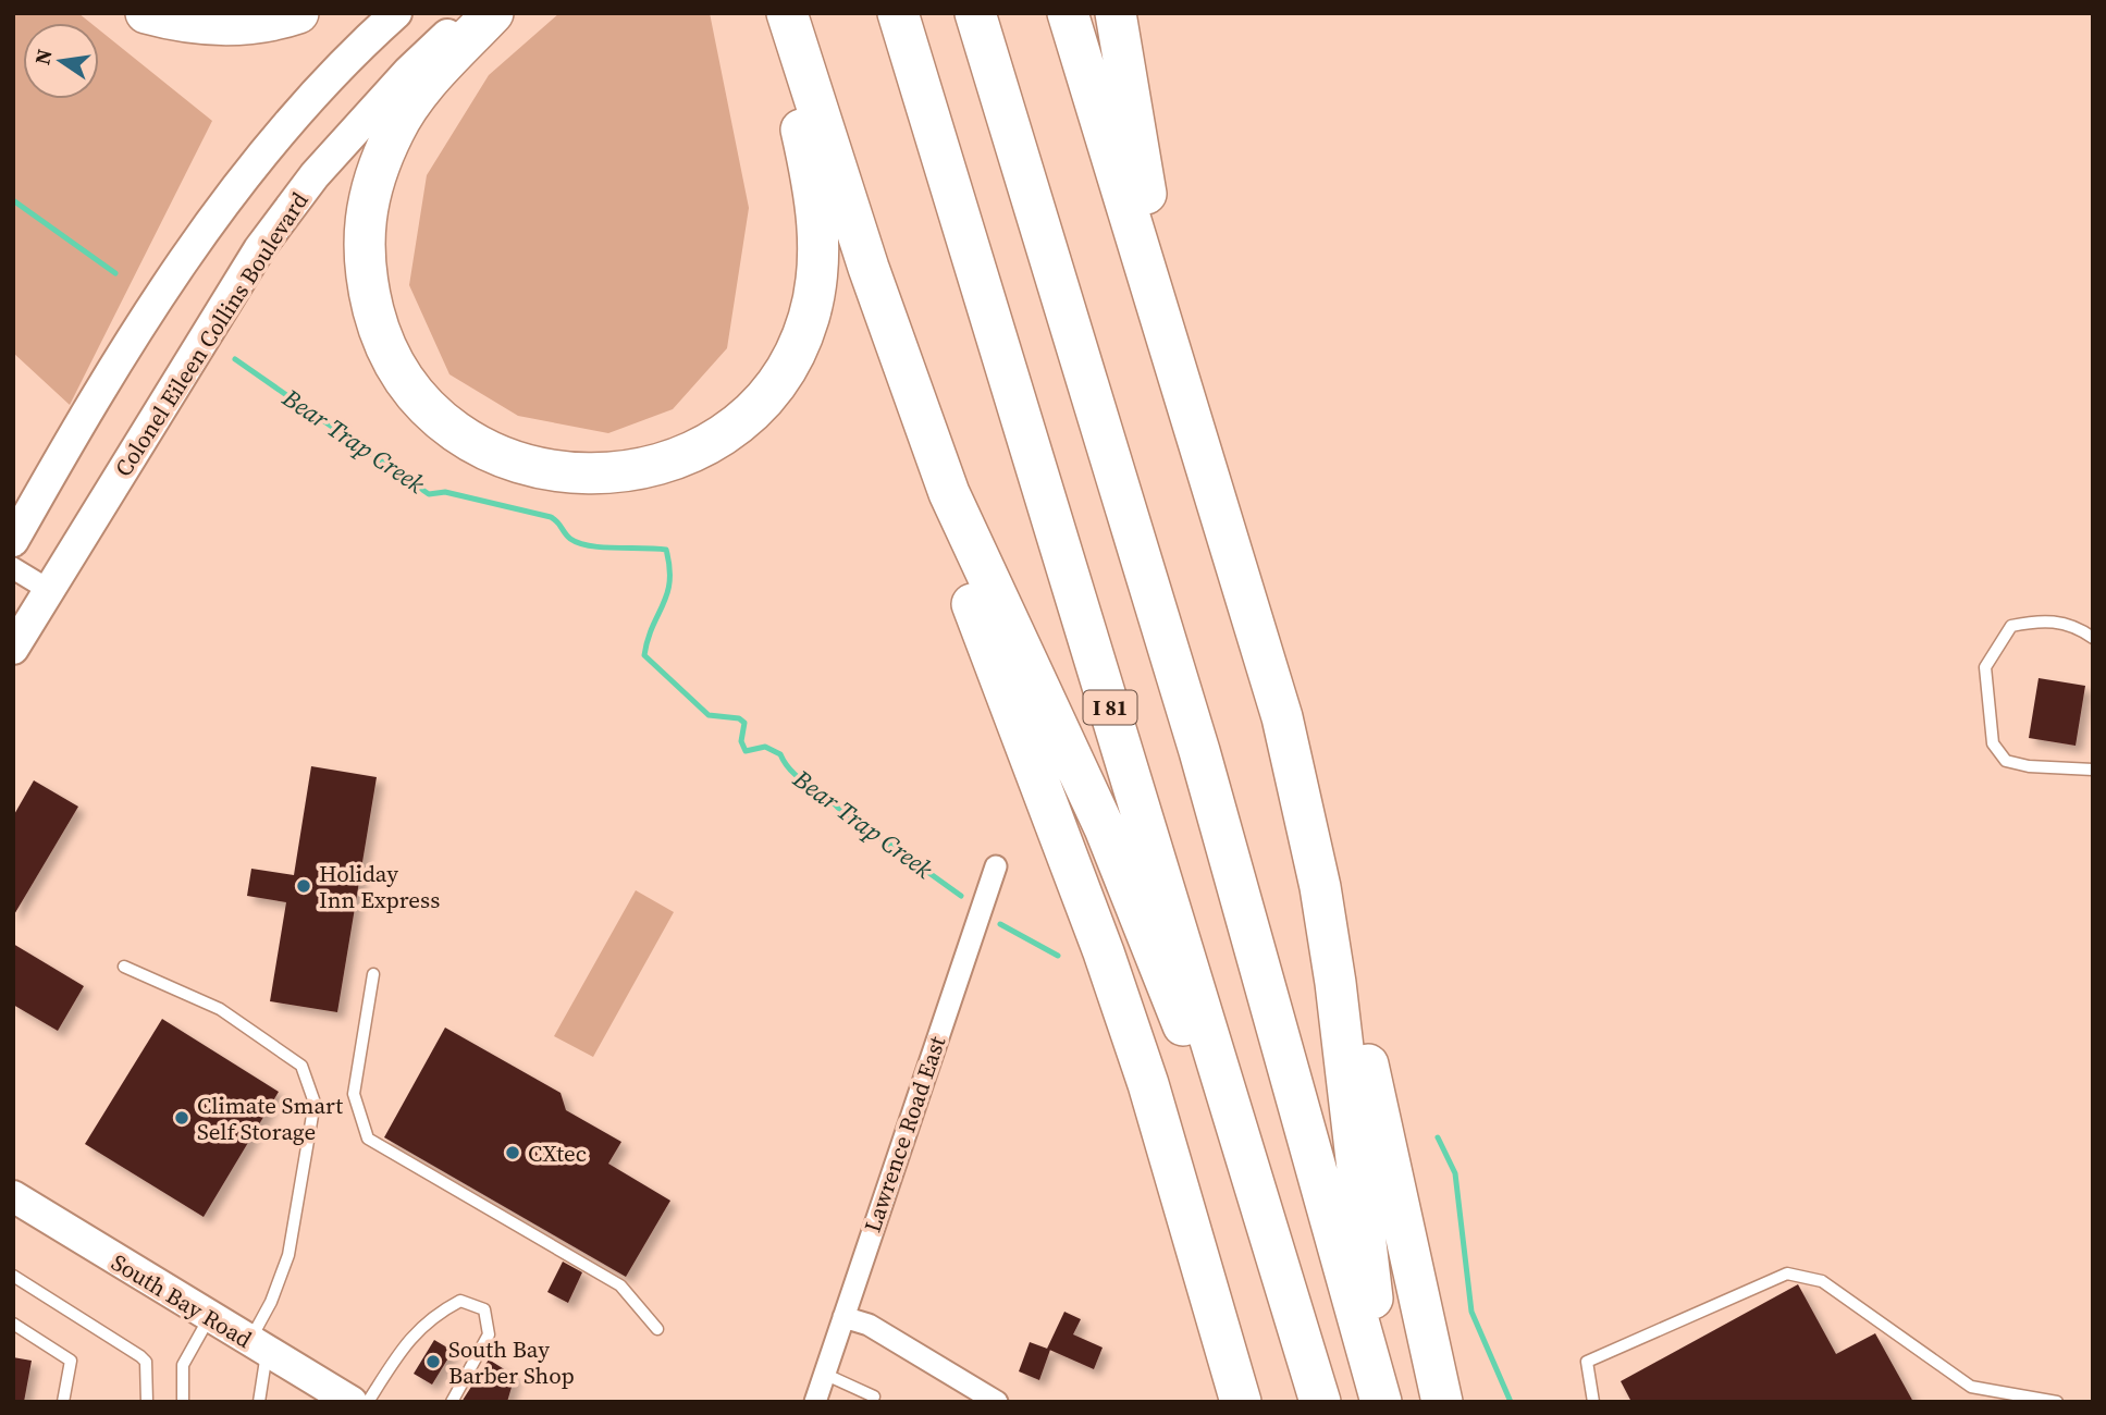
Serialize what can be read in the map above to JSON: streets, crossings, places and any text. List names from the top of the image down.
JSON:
{
  "streets": {
    "highway": ["I 81"],
    "main road": ["Colonel Eileen Collins Boulevard", "South Bay Road"],
    "street": ["Lawrence Road East"]
  },
  "water": ["Bear Trap Creek"],
  "places": [
    "Holiday Inn Express",
    "Climate Smart Self Storage",
    "CXtec",
    "South Bay Barber Shop"
  ],
  "north": "left"
}
